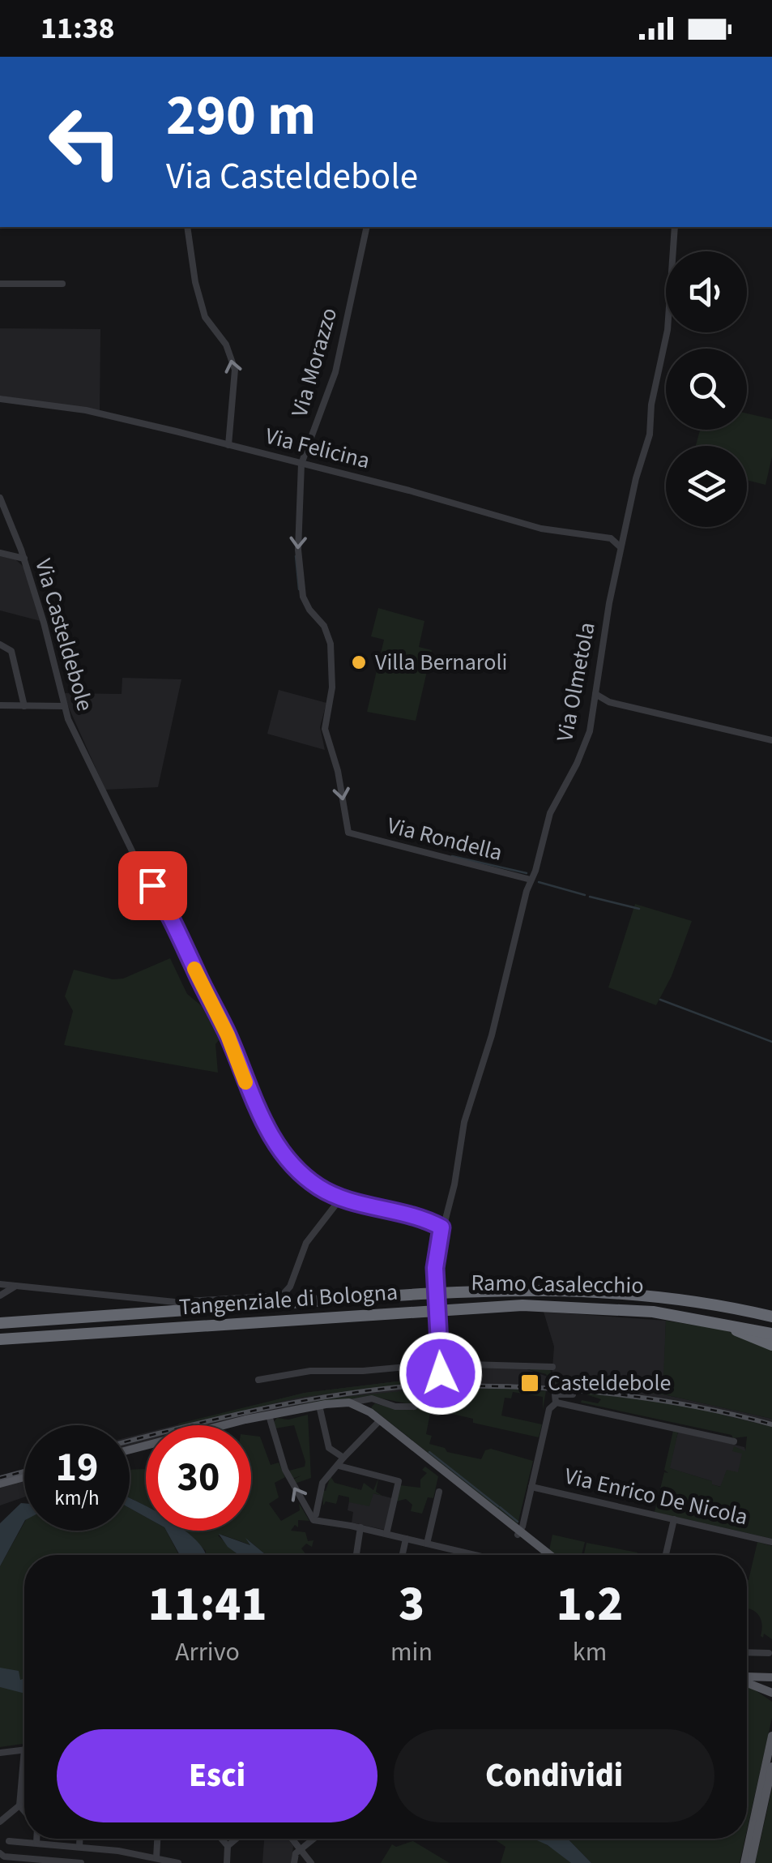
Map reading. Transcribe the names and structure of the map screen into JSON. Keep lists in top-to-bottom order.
{
  "streets": {
    "highway": ["Ramo Casalecchio", "Tangenziale di Bologna"],
    "street": [
      "Via Morazzo",
      "Via Felicina",
      "Via Casteldebole",
      "Via Olmetola",
      "Via Rondella",
      "Via Enrico De Nicola"
    ]
  },
  "crossings": [
    ["Via Morazzo", "Via Felicina"],
    ["Via Morazzo", "Via Rondella"],
    ["Via Felicina", "Via Olmetola"],
    ["Via Casteldebole", "Via Olmetola"],
    ["Via Olmetola", "Via Rondella"],
    ["Ramo Casalecchio", "Tangenziale di Bologna"]
  ],
  "one_way": ["Via Morazzo"],
  "places": {
    "other": ["Villa Bernaroli"],
    "transit": ["Casteldebole"]
  },
  "page": {
    "status": "11:38",
    "turn": ["290 m", "Via Casteldebole"],
    "speed": "19 km/h",
    "limit": "30",
    "eta": [
      "11:41",
      "Arrivo",
      "3",
      "min",
      "1.2",
      "km"
    ],
    "buttons": ["Esci", "Condividi"]
  }
}
